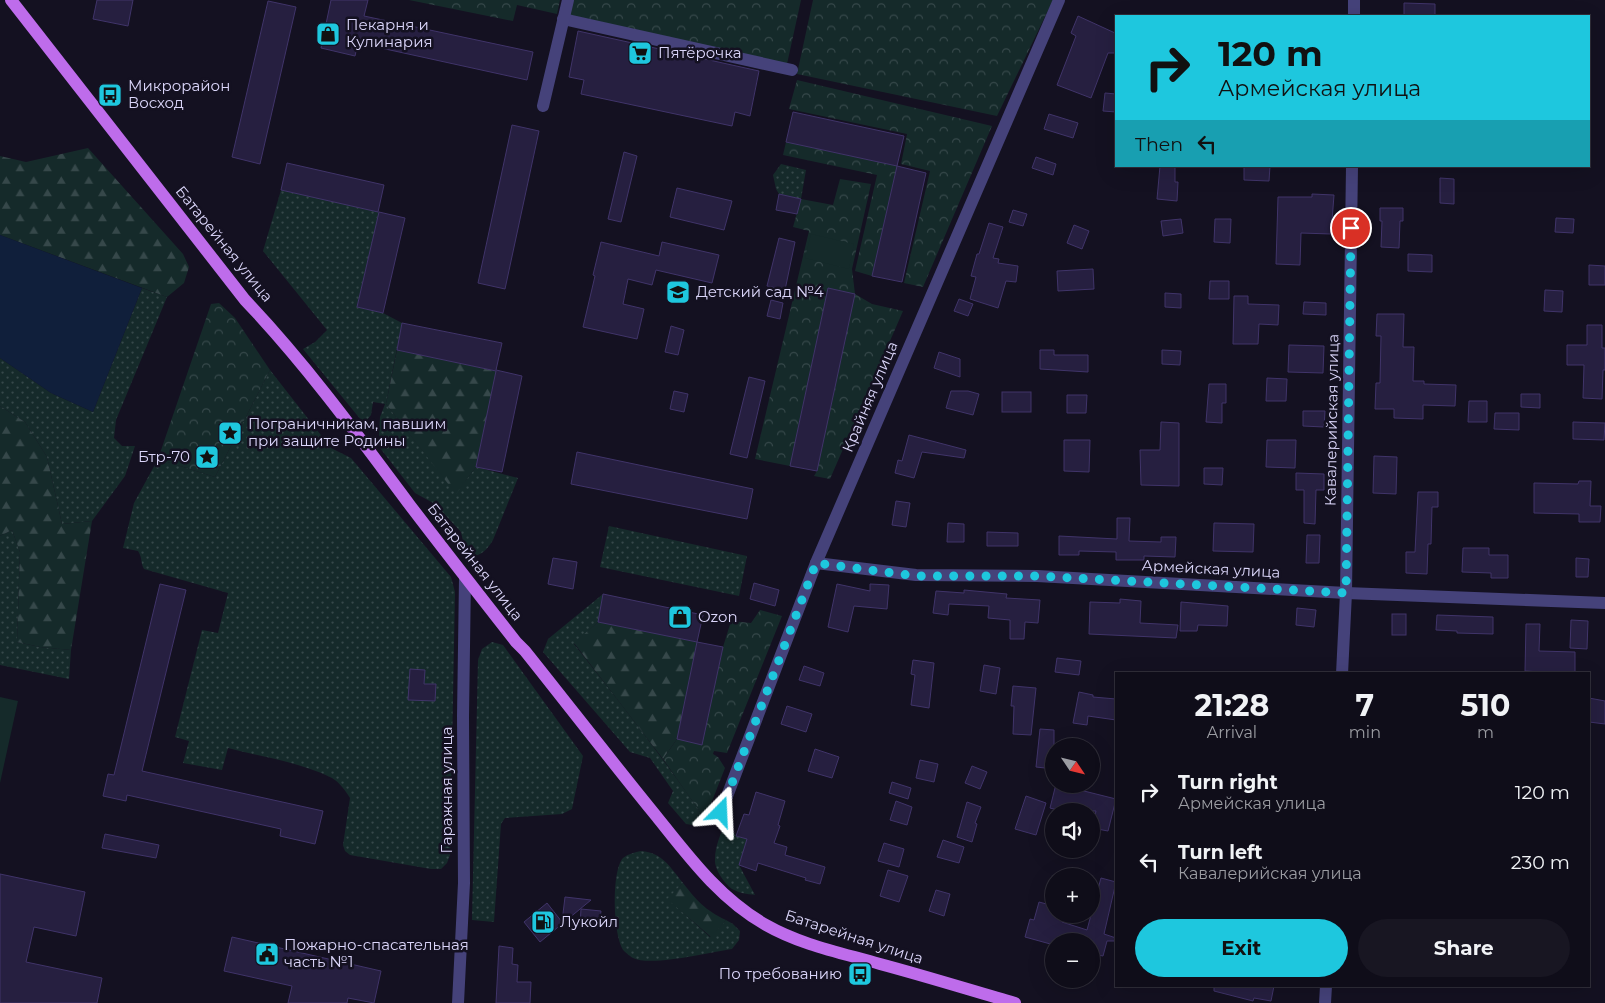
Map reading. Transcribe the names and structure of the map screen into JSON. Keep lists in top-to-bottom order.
{
  "streets": {
    "main road": ["Батарейная улица"],
    "street": [
      "Крайняя улица",
      "Кавалерийская улица",
      "Армейская улица",
      "Гаражная улица"
    ]
  },
  "crossings": [
    ["Батарейная улица", "Гаражная улица"],
    ["Крайняя улица", "Армейская улица"],
    ["Кавалерийская улица", "Армейская улица"]
  ],
  "places": {
    "shop": ["Пекарня и Кулинария", "Ozon"],
    "supermarket": ["Пятёрочка"],
    "bus stop": ["Микрорайон Восход", "По требованию"],
    "school or university": ["Детский сад №4"],
    "place": ["Пограничникам, павшим при защите Родины", "Бтр-70"],
    "fuel station": ["Лукойл"],
    "public building": ["Пожарно-спасательная часть №1"]
  },
  "north": "bottom right",
  "page": {
    "turn": ["120 m", "Армейская улица"],
    "then": "Then",
    "eta": [
      "21:28",
      "Arrival",
      "7",
      "min",
      "510",
      "m"
    ],
    "map_buttons": ["+", "−"],
    "list": [
      {
        "name": "Turn right",
        "note": "Армейская улица",
        "value": "120 m"
      },
      {
        "name": "Turn left",
        "note": "Кавалерийская улица",
        "value": "230 m"
      }
    ],
    "buttons": ["Exit", "Share"]
  }
}
